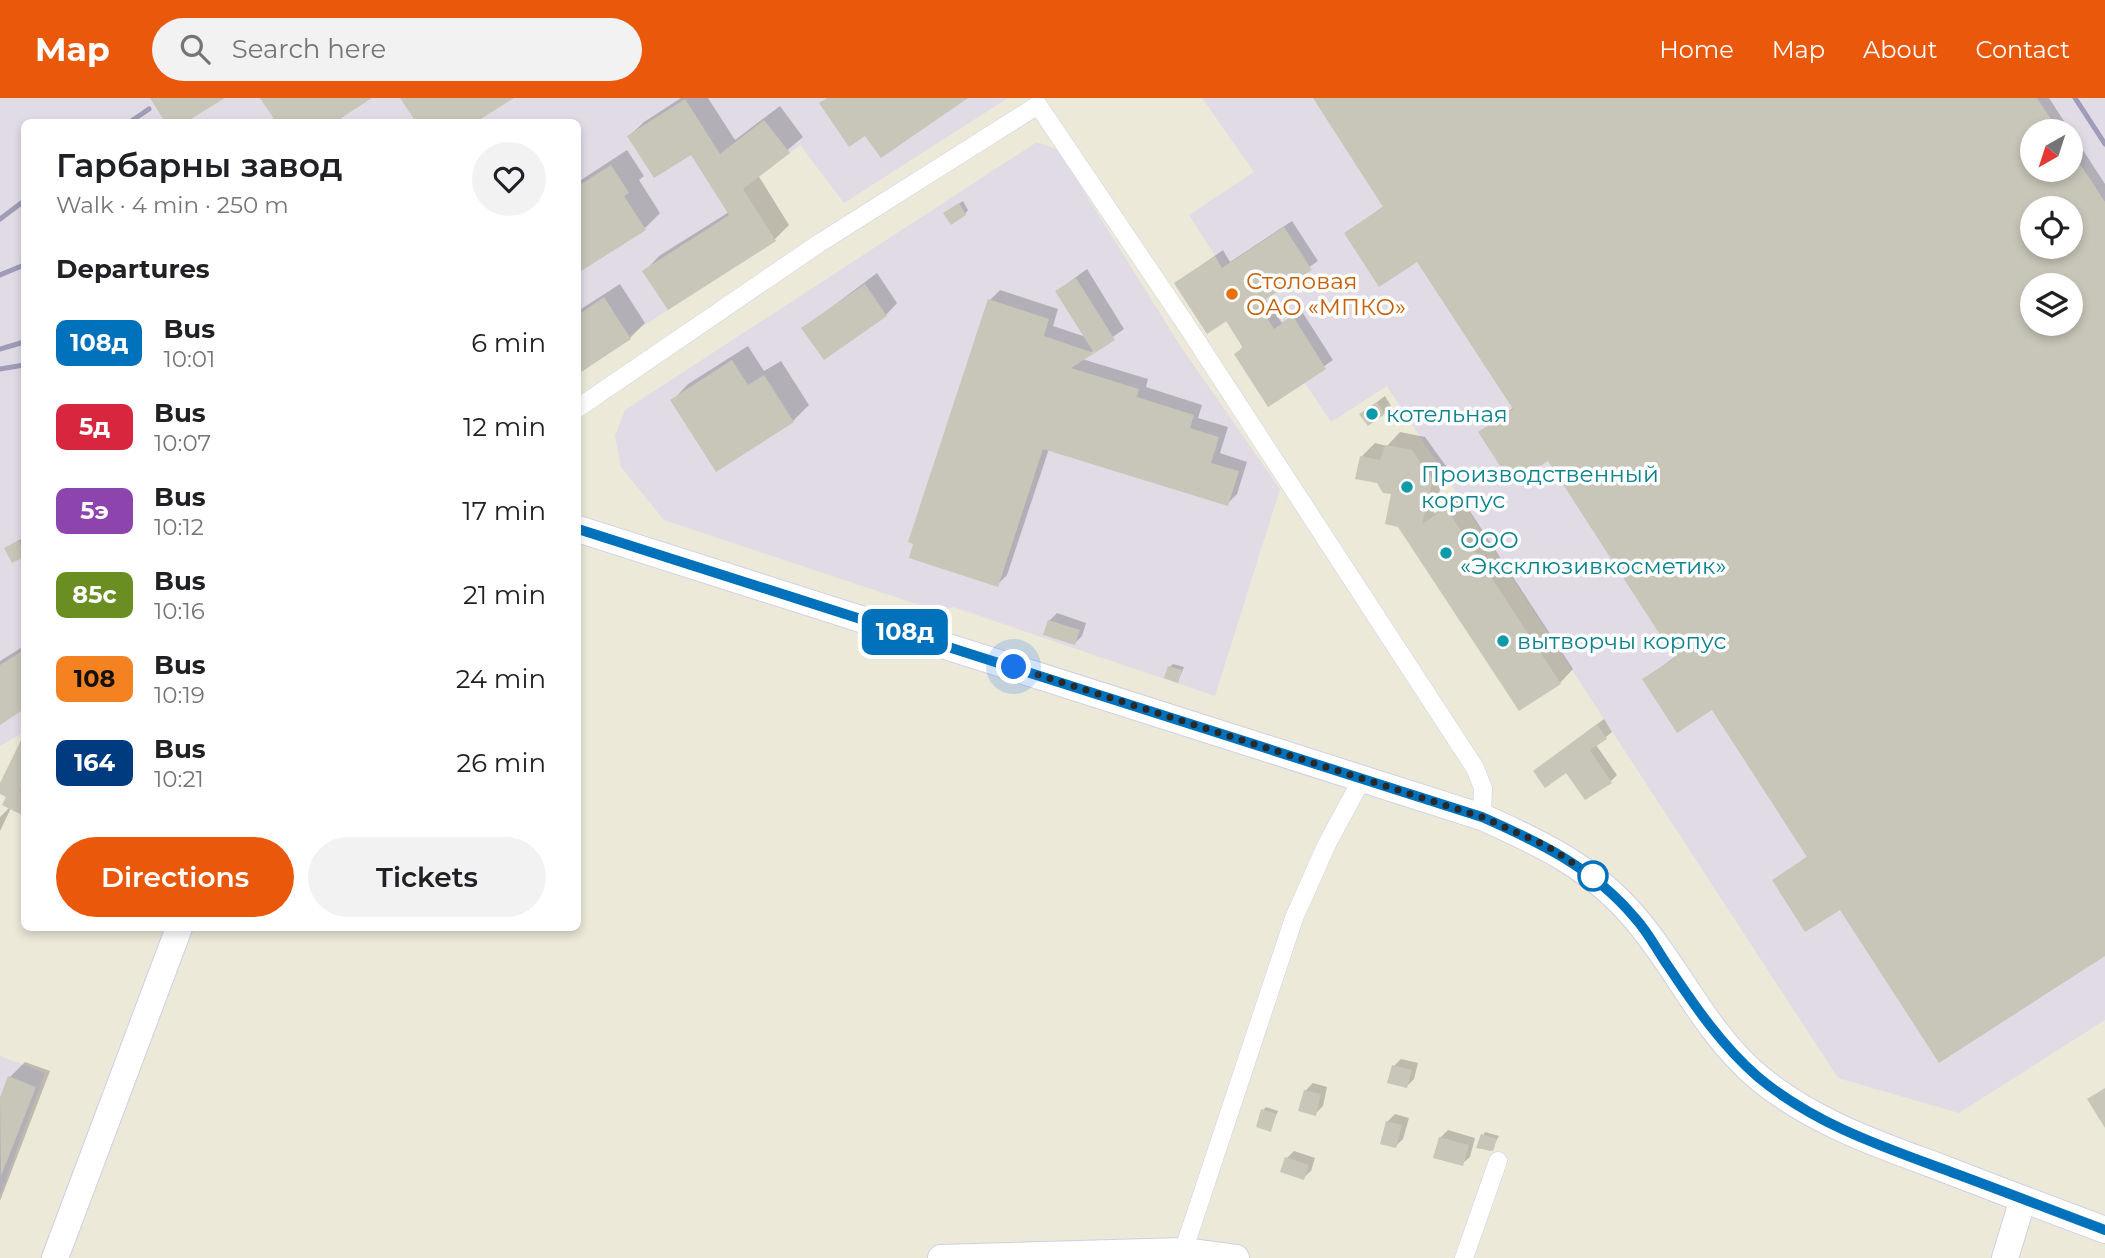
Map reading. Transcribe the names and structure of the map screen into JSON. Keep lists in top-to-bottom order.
{
  "places": [
    "Столовая ОАО «МПКО»",
    "котельная",
    "Производственный корпус",
    "ООО «Эксклюзивкосметик»",
    "вытворчы корпус"
  ],
  "lines": ["bus line 108д"],
  "north": "bottom left",
  "page": {
    "header": "Map",
    "search": "Search here",
    "nav": [
      "Home",
      "Map",
      "About",
      "Contact"
    ],
    "on_map": "108д",
    "heading": [
      ["Гарбарны завод", "Walk · 4 min · 250 m"],
      "Departures"
    ],
    "list": [
      {
        "mark": "108д",
        "name": "Bus",
        "note": "10:01",
        "value": "6 min"
      },
      {
        "mark": "5д",
        "name": "Bus",
        "note": "10:07",
        "value": "12 min"
      },
      {
        "mark": "5э",
        "name": "Bus",
        "note": "10:12",
        "value": "17 min"
      },
      {
        "mark": "85с",
        "name": "Bus",
        "note": "10:16",
        "value": "21 min"
      },
      {
        "mark": "108",
        "name": "Bus",
        "note": "10:19",
        "value": "24 min"
      },
      {
        "mark": "164",
        "name": "Bus",
        "note": "10:21",
        "value": "26 min"
      }
    ],
    "buttons": ["Directions", "Tickets"]
  }
}
